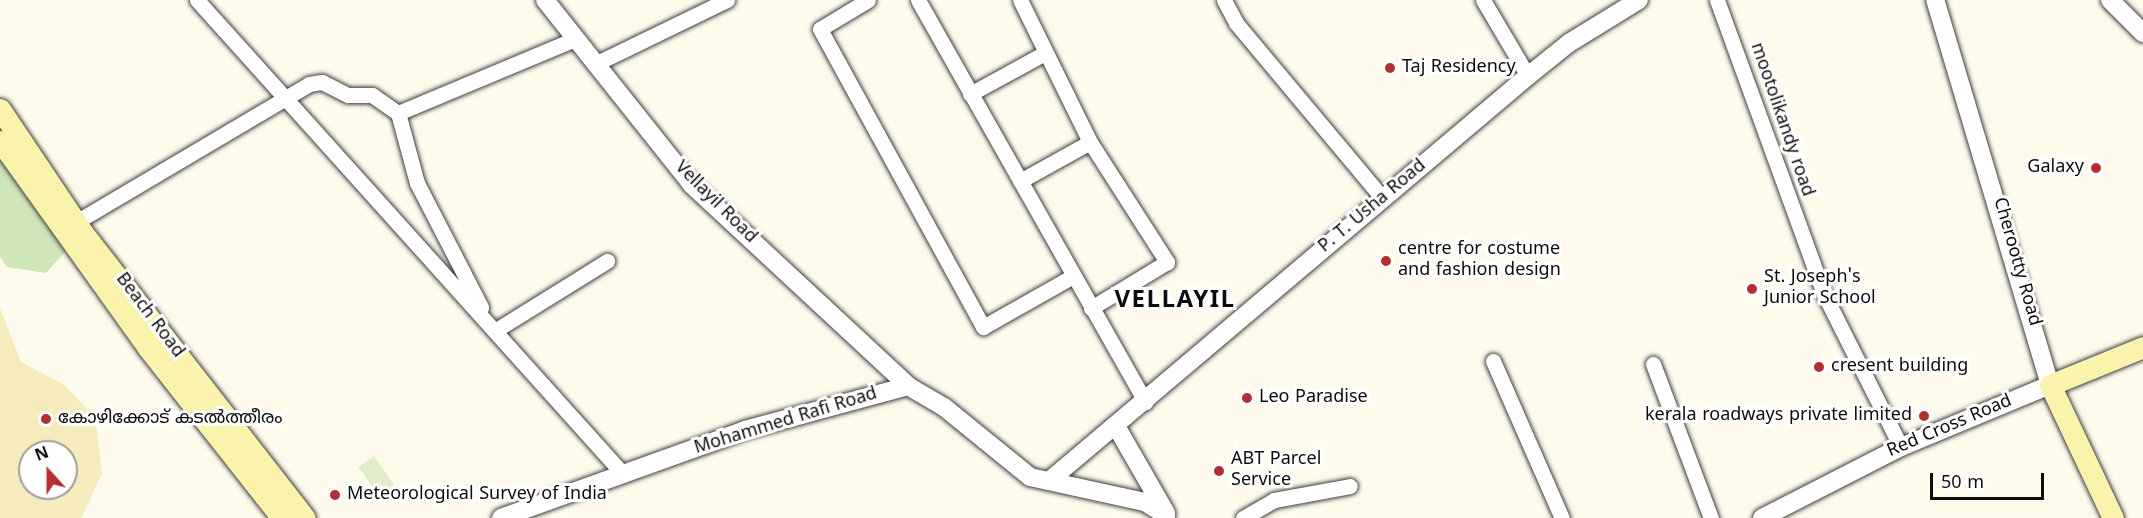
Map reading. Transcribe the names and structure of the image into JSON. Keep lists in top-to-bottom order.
{
  "streets": {
    "main road": ["Cherootty Road", "Beach Road", "Red Cross Road"],
    "street": [
      "mootolikandy road",
      "Vellayil Road",
      "P. T. Usha Road",
      "Mohammed Rafi Road"
    ]
  },
  "crossings": [
    ["mootolikandy road", "Red Cross Road"],
    ["Vellayil Road", "Mohammed Rafi Road"],
    ["Cherootty Road", "Red Cross Road"]
  ],
  "districts": ["VELLAYIL"],
  "places": [
    "Taj Residency",
    "Galaxy",
    "centre for costume and fashion design",
    "St. Joseph's Junior School",
    "cresent building",
    "Leo Paradise",
    "kerala roadways private limited",
    "കോഴിക്കോട് കടൽത്തീരം",
    "ABT Parcel Service",
    "Meteorological Survey of India"
  ],
  "scale_bar": "50 m",
  "north": "top"
}
